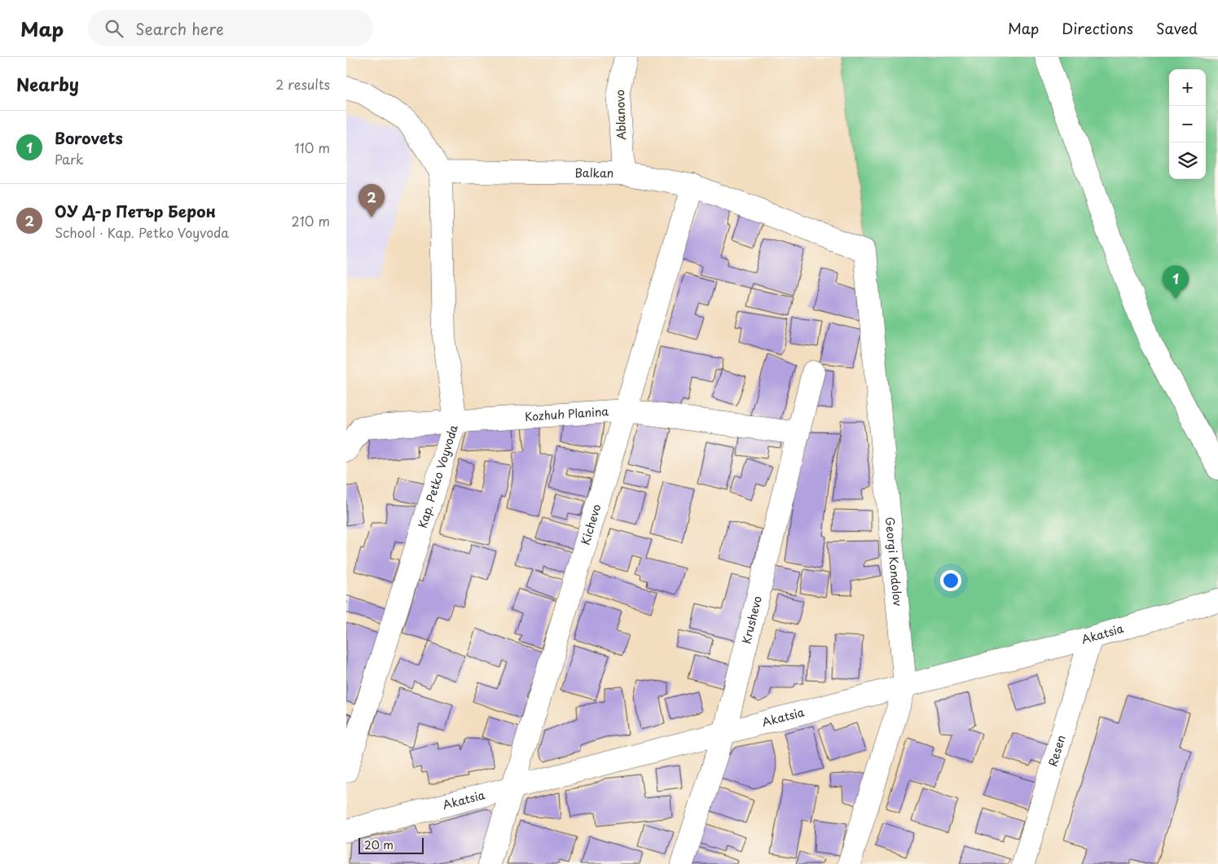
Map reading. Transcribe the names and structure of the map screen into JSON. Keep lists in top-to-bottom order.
{
  "streets": {
    "street": [
      "Ablanovo",
      "Balkan",
      "Kozhuh Planina",
      "Kap. Petko Voyvoda",
      "Kichevo",
      "Georgi Kondolov",
      "Krushevo",
      "Akatsia",
      "Resen"
    ]
  },
  "crossings": [
    ["Ablanovo", "Balkan"],
    ["Balkan", "Kap. Petko Voyvoda"],
    ["Balkan", "Kichevo"],
    ["Balkan", "Georgi Kondolov"],
    ["Kozhuh Planina", "Kap. Petko Voyvoda"],
    ["Kozhuh Planina", "Kichevo"],
    ["Kozhuh Planina", "Krushevo"],
    ["Kichevo", "Akatsia"],
    ["Georgi Kondolov", "Akatsia"],
    ["Krushevo", "Akatsia"],
    ["Akatsia", "Resen"]
  ],
  "scale_bar": "20 m",
  "page": {
    "header": "Map",
    "search": "Search here",
    "nav": ["Map", "Directions", "Saved"],
    "heading": ["Nearby", "2 results"],
    "map_buttons": ["+", "−"],
    "list": [
      {
        "mark": "1",
        "name": "Borovets",
        "note": "Park",
        "value": "110 m"
      },
      {
        "mark": "2",
        "name": "ОУ Д-р Петър Берон",
        "note": "School · Kap. Petko Voyvoda",
        "value": "210 m"
      }
    ],
    "pins": ["2", "1"],
    "scale": "20 m"
  }
}
